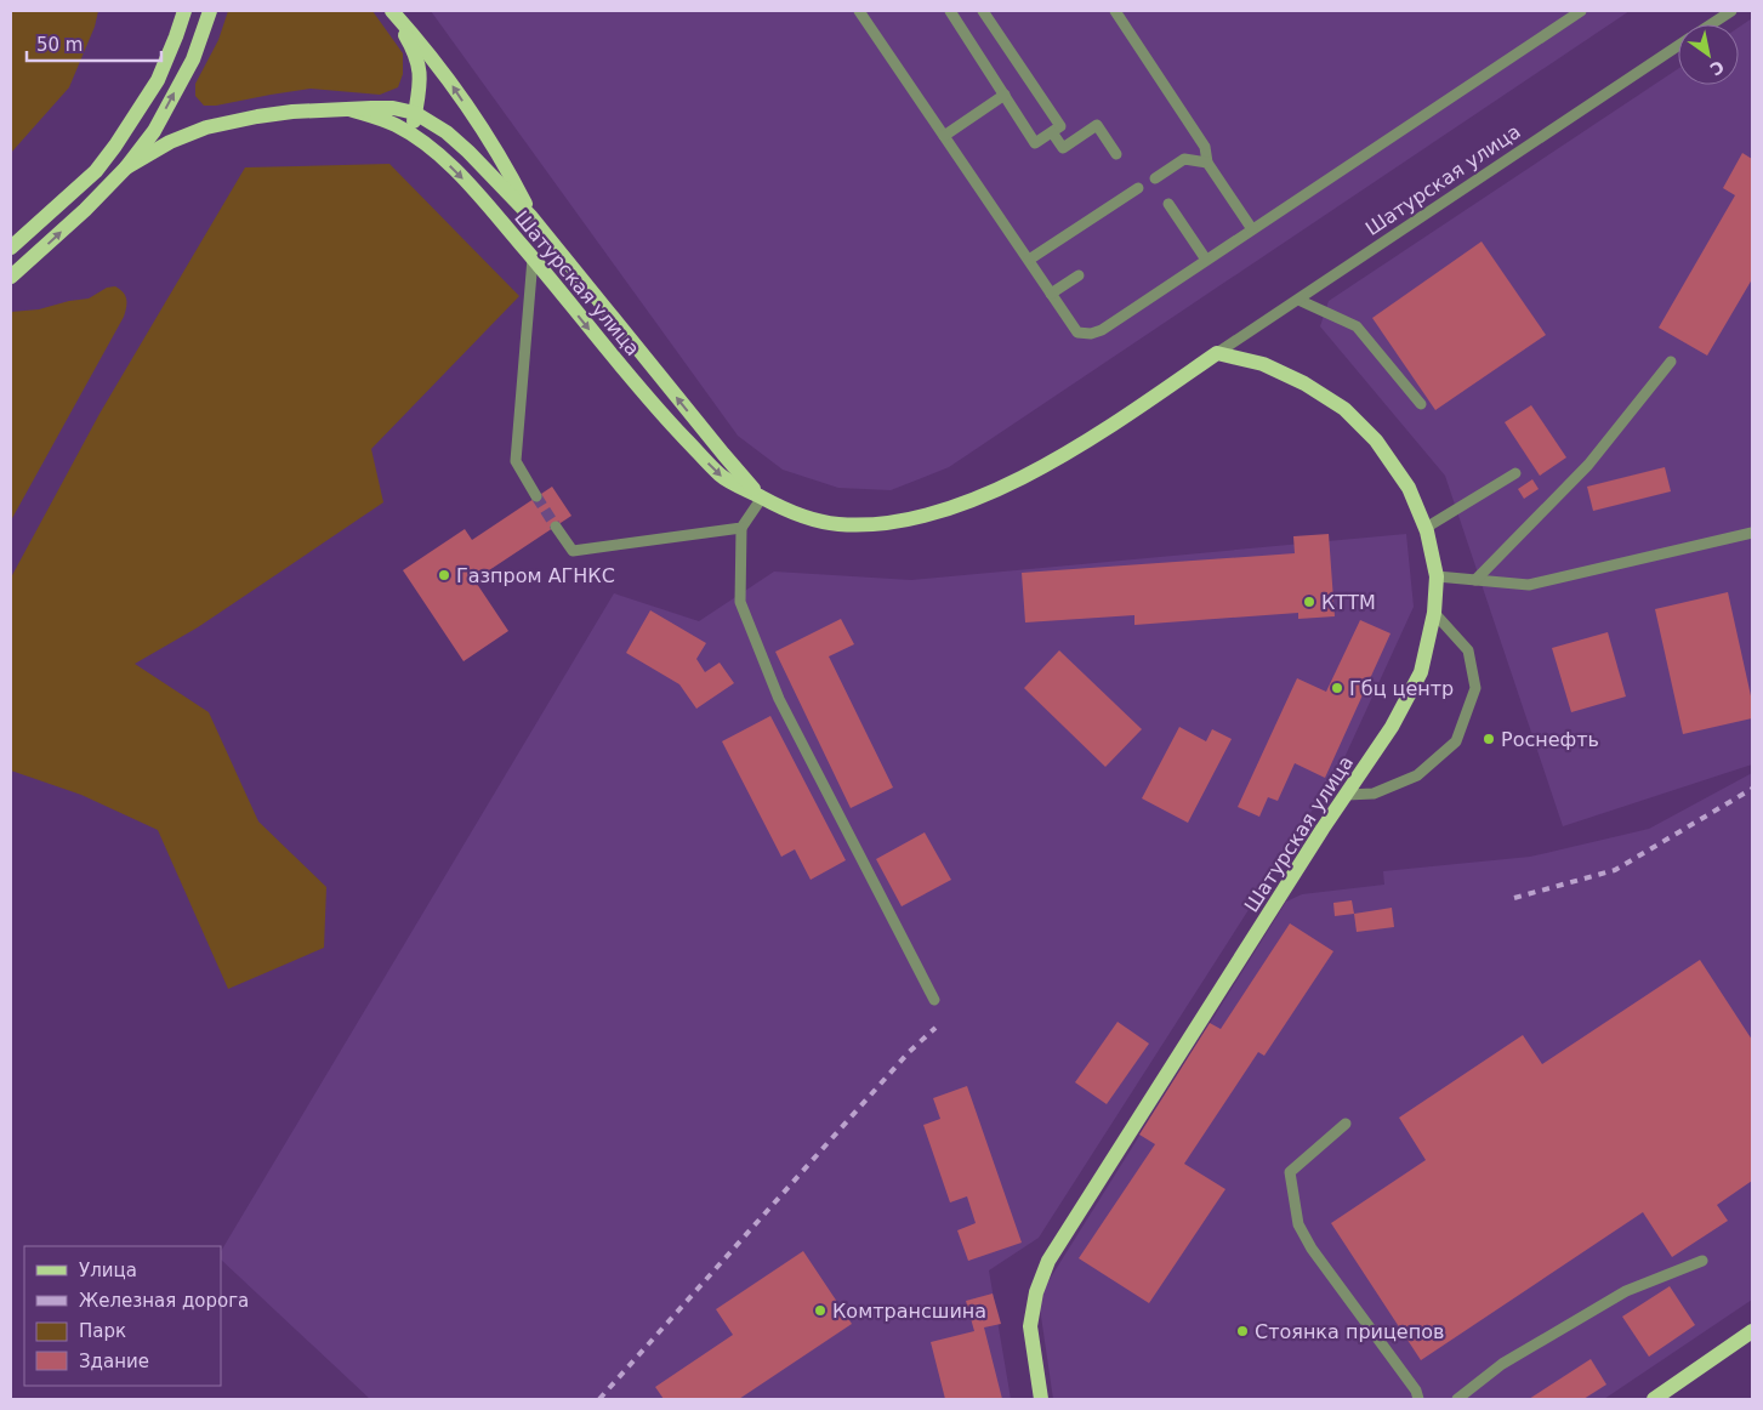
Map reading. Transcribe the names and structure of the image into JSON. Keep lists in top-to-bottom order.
{
  "streets": {
    "main road": ["Шатурская улица"]
  },
  "places": [
    "Газпром АГНКС",
    "КТТМ",
    "Гбц центр",
    "Роснефть",
    "Комтрансшина",
    "Стоянка прицепов"
  ],
  "legend": [
    "Улица",
    "Железная дорога",
    "Парк",
    "Здание"
  ],
  "scale_bar": "50 m",
  "north": "bottom right"
}
